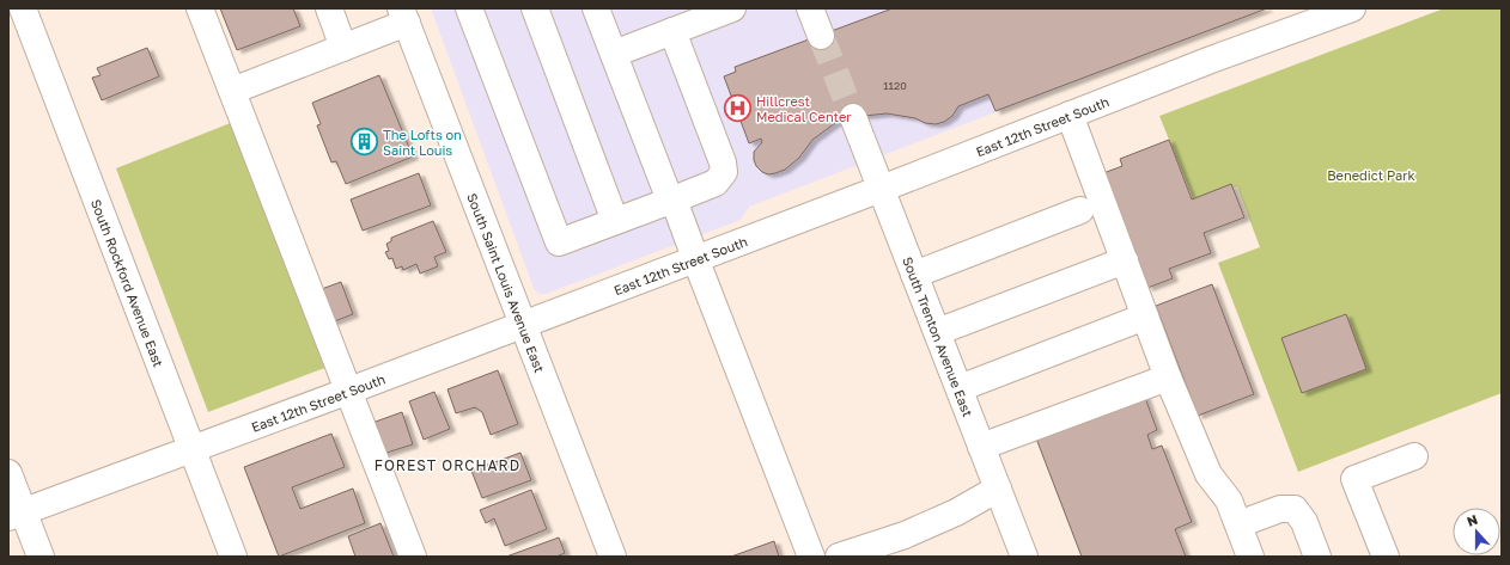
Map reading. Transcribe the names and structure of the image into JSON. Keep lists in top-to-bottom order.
{
  "streets": {
    "street": [
      "East 12th Street South",
      "South Rockford Avenue East",
      "South Saint Louis Avenue East",
      "South Trenton Avenue East"
    ]
  },
  "crossings": [
    ["East 12th Street South", "South Rockford Avenue East"],
    ["East 12th Street South", "South Saint Louis Avenue East"],
    ["East 12th Street South", "South Trenton Avenue East"]
  ],
  "districts": ["FOREST ORCHARD"],
  "parks": ["Benedict Park"],
  "places": {
    "hospital": ["Hillcrest Medical Center"],
    "building": ["The Lofts on Saint Louis"]
  },
  "house_numbers": ["1120"],
  "north": "top"
}
